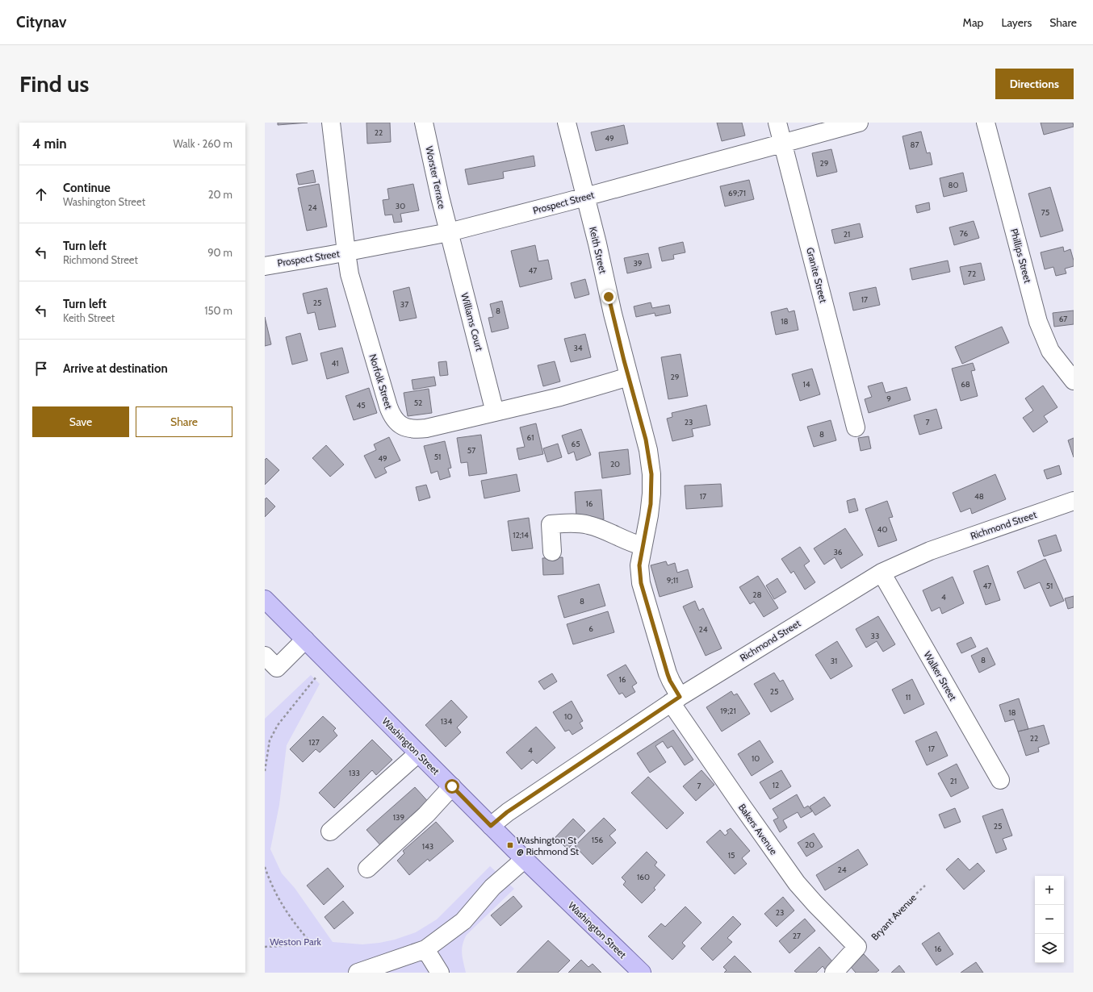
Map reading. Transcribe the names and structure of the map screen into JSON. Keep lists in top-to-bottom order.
{
  "streets": {
    "main road": ["Washington Street"],
    "street": [
      "Worster Terrace",
      "Prospect Street",
      "Keith Street",
      "Phillips Street",
      "Granite Street",
      "Williams Court",
      "Norfolk Street",
      "Richmond Street",
      "Walker Street",
      "Bakers Avenue"
    ],
    "path": ["Bryant Avenue"]
  },
  "crossings": [
    ["Worster Terrace", "Prospect Street"],
    ["Worster Terrace", "Williams Court"],
    ["Prospect Street", "Keith Street"],
    ["Prospect Street", "Granite Street"],
    ["Prospect Street", "Williams Court"],
    ["Prospect Street", "Norfolk Street"],
    ["Keith Street", "Norfolk Street"],
    ["Keith Street", "Richmond Street"],
    ["Keith Street", "Bakers Avenue"],
    ["Williams Court", "Norfolk Street"],
    ["Richmond Street", "Walker Street"],
    ["Richmond Street", "Washington Street"],
    ["Richmond Street", "Bakers Avenue"],
    ["Bakers Avenue", "Bryant Avenue"]
  ],
  "parks": ["Weston Park"],
  "places": {
    "transit": ["Washington St @ Richmond St"]
  },
  "house_numbers": [
    "22",
    "49",
    "87",
    "29",
    "80",
    "69;71",
    "30",
    "24",
    "75",
    "76",
    "21",
    "39",
    "47",
    "72",
    "17",
    "25",
    "37",
    "8",
    "67",
    "18",
    "34",
    "41",
    "29",
    "14",
    "68",
    "9",
    "52",
    "45",
    "23",
    "7",
    "8",
    "61",
    "65",
    "57",
    "51",
    "49",
    "20",
    "17",
    "48",
    "16",
    "40",
    "12;14",
    "36",
    "9;11",
    "47",
    "51",
    "28",
    "4",
    "8",
    "6",
    "24",
    "33",
    "8",
    "31",
    "16",
    "25",
    "11",
    "19;21",
    "18",
    "10",
    "134",
    "22",
    "127",
    "17",
    "4",
    "10",
    "133",
    "21",
    "12",
    "7",
    "139",
    "25",
    "156",
    "20",
    "143",
    "15",
    "24",
    "160",
    "23",
    "27",
    "16"
  ],
  "page": {
    "header": "Citynav",
    "nav": ["Map", "Layers", "Share"],
    "buttons": [
      "Directions",
      ["Save", "Share"]
    ],
    "title": "Find us",
    "heading": ["4 min", "Walk · 260 m"],
    "list": [
      ["Continue", "Washington Street", "20 m"],
      ["Turn left", "Richmond Street", "90 m"],
      ["Turn left", "Keith Street", "150 m"],
      "Arrive at destination"
    ],
    "map_buttons": ["+", "−"]
  }
}
